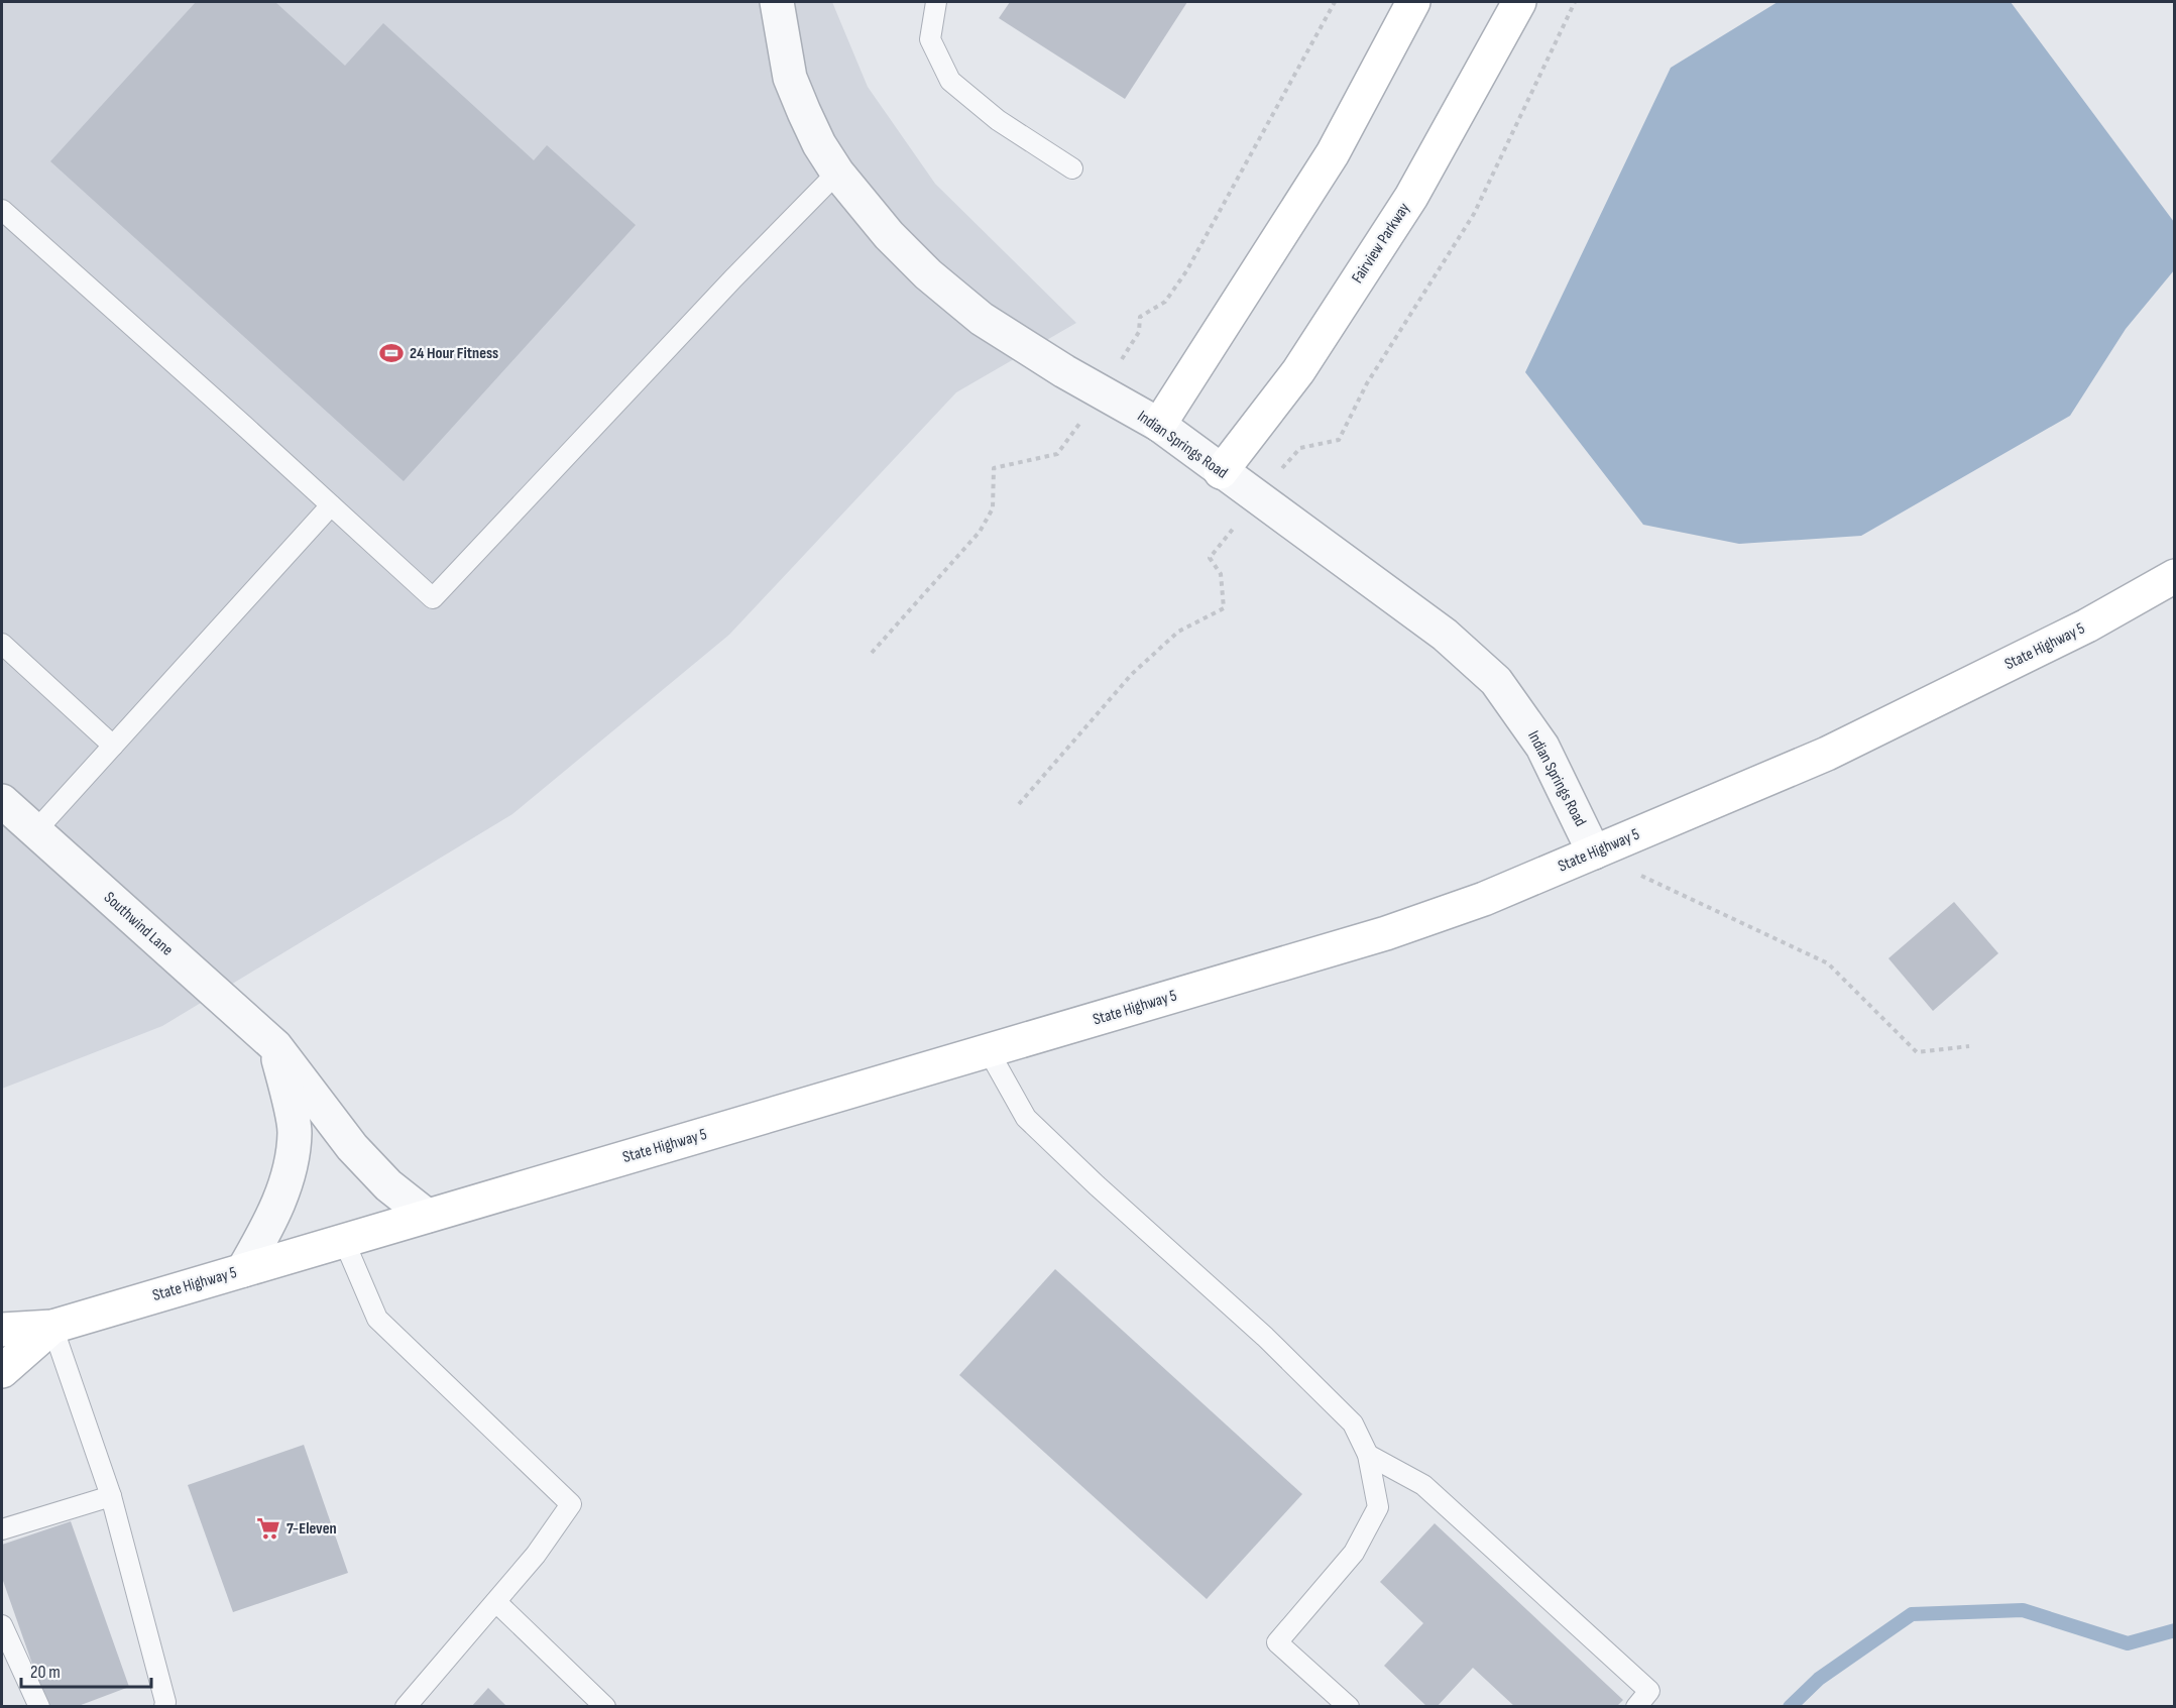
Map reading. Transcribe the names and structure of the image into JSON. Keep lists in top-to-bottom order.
{
  "streets": {
    "main road": ["Fairview Parkway", "State Highway 5"],
    "street": ["Indian Springs Road", "Southwind Lane"]
  },
  "crossings": [
    ["Fairview Parkway", "Indian Springs Road"],
    ["Indian Springs Road", "State Highway 5"],
    ["State Highway 5", "Southwind Lane"]
  ],
  "places": {
    "sports": ["24 Hour Fitness"],
    "supermarket": ["7-Eleven"]
  },
  "scale_bar": "20 m"
}
